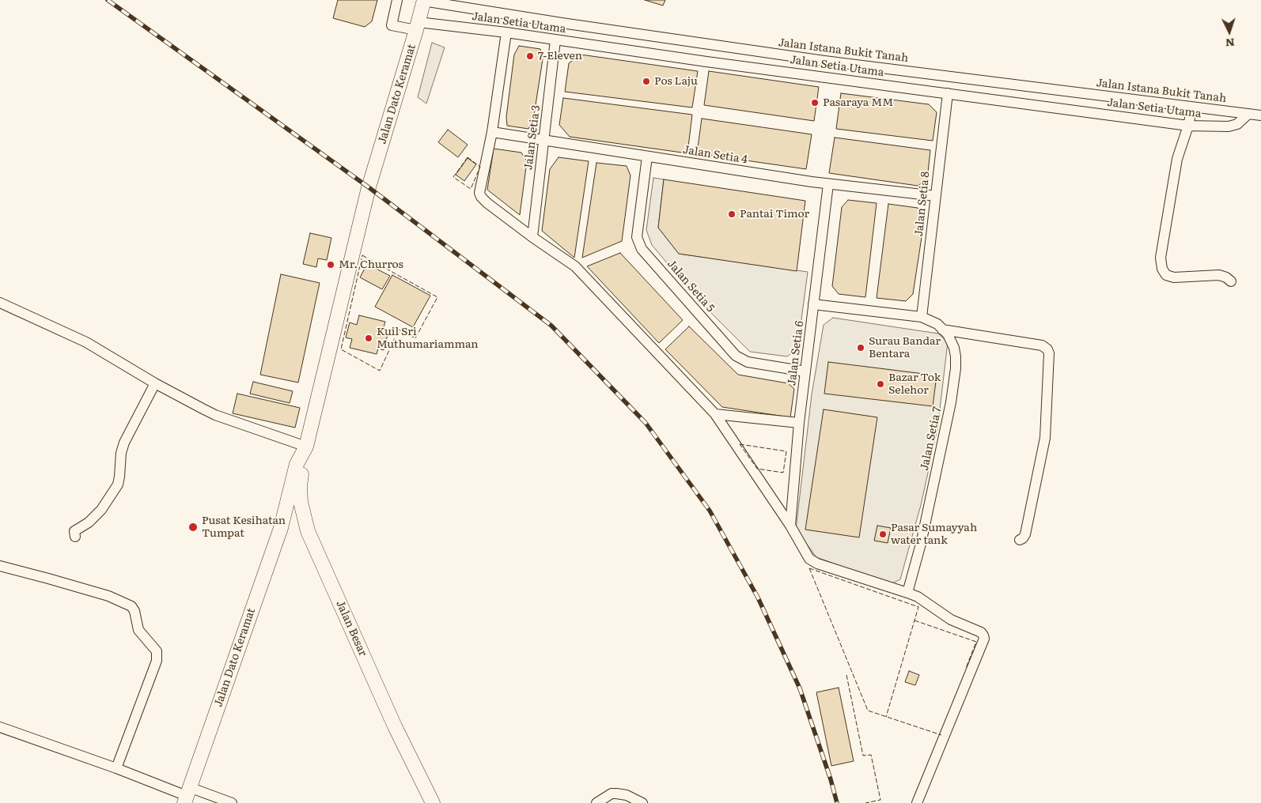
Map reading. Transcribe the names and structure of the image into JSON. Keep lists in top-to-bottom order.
{
  "streets": {
    "street": [
      "Jalan Setia Utama",
      "Jalan Istana Bukit Tanah",
      "Jalan Dato Keramat",
      "Jalan Setia 3",
      "Jalan Setia 4",
      "Jalan Setia 8",
      "Jalan Setia 5",
      "Jalan Setia 6",
      "Jalan Setia 7",
      "Jalan Besar"
    ]
  },
  "crossings": [
    ["Jalan Setia Utama", "Jalan Istana Bukit Tanah"],
    ["Jalan Setia Utama", "Jalan Dato Keramat"],
    ["Jalan Setia Utama", "Jalan Setia 3"],
    ["Jalan Setia Utama", "Jalan Setia 8"],
    ["Jalan Istana Bukit Tanah", "Jalan Dato Keramat"],
    ["Jalan Dato Keramat", "Jalan Besar"],
    ["Jalan Setia 3", "Jalan Setia 4"],
    ["Jalan Setia 4", "Jalan Setia 8"],
    ["Jalan Setia 4", "Jalan Setia 5"],
    ["Jalan Setia 4", "Jalan Setia 6"],
    ["Jalan Setia 8", "Jalan Setia 7"],
    ["Jalan Setia 5", "Jalan Setia 6"],
    ["Jalan Setia 6", "Jalan Setia 7"]
  ],
  "places": [
    "7-Eleven",
    "Pos Laju",
    "Pasaraya MM",
    "Pantai Timor",
    "Mr. Churros",
    "Kuil Sri Muthumariamman",
    "Surau Bandar Bentara",
    "Bazar Tok Selehor",
    "Pusat Kesihatan Tumpat",
    "Pasar Sumayyah water tank"
  ],
  "north": "bottom"
}
